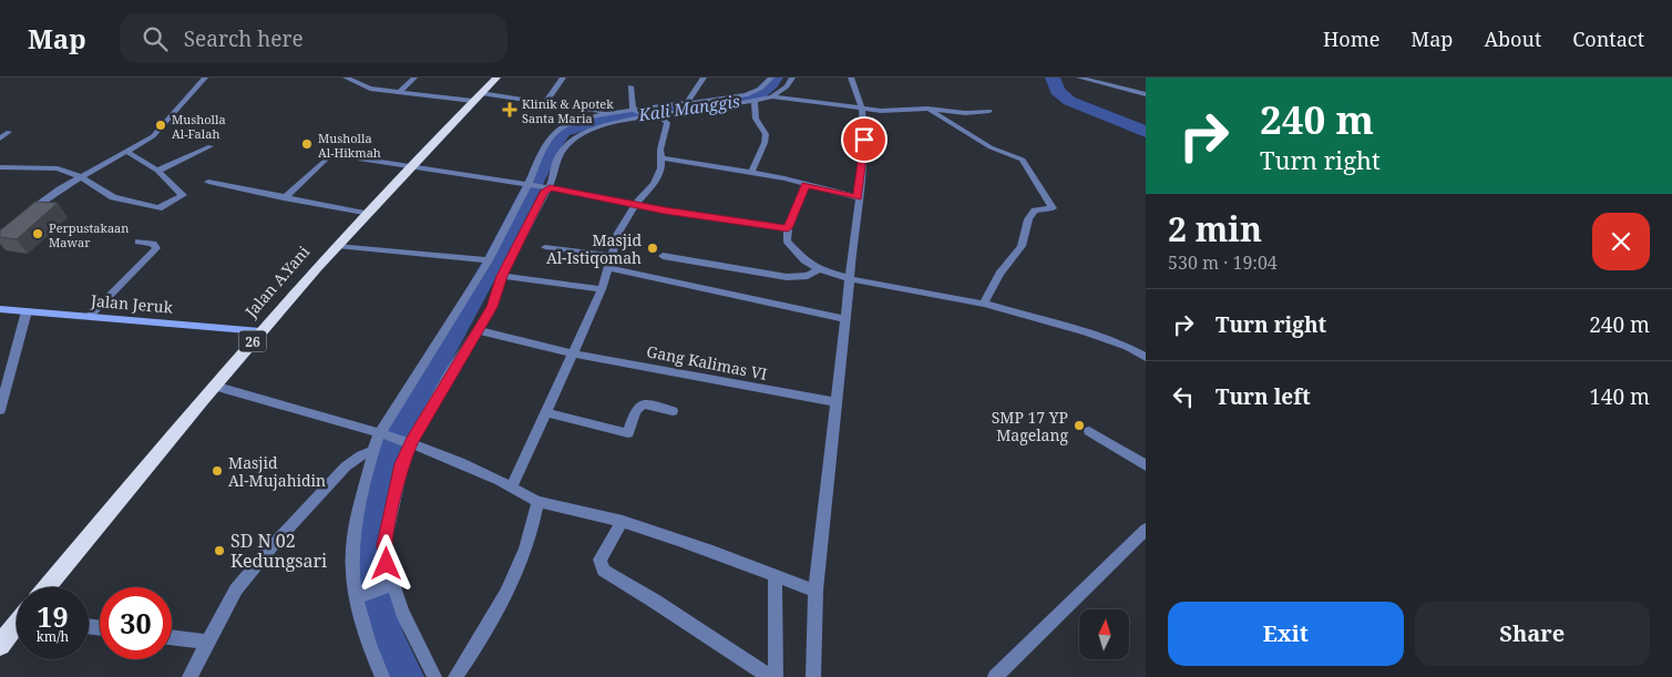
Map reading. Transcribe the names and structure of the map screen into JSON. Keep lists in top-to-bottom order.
{
  "streets": {
    "highway": ["Jalan A.Yani", "26"],
    "main road": ["Jalan Jeruk"],
    "street": ["Gang Kalimas VI"]
  },
  "crossings": [
    ["Jalan A.Yani", "Jalan Jeruk"]
  ],
  "water": ["Kali Manggis"],
  "places": {
    "health": ["Klinik & Apotek Santa Maria"],
    "other": [
      "Musholla Al-Falah",
      "Musholla Al-Hikmah",
      "Perpustakaan Mawar",
      "Masjid Al-Istiqomah",
      "SMP 17 YP Magelang",
      "Masjid Al-Mujahidin",
      "SD N 02 Kedungsari"
    ]
  },
  "north": "top",
  "page": {
    "header": "Map",
    "search": "Search here",
    "nav": [
      "Home",
      "Map",
      "About",
      "Contact"
    ],
    "turn": ["240 m", "Turn right"],
    "heading": ["2 min", "530 m · 19:04"],
    "list": [
      {
        "name": "Turn right",
        "value": "240 m"
      },
      {
        "name": "Turn left",
        "value": "140 m"
      }
    ],
    "speed": "19 km/h",
    "limit": "30",
    "buttons": ["Exit", "Share"]
  }
}
